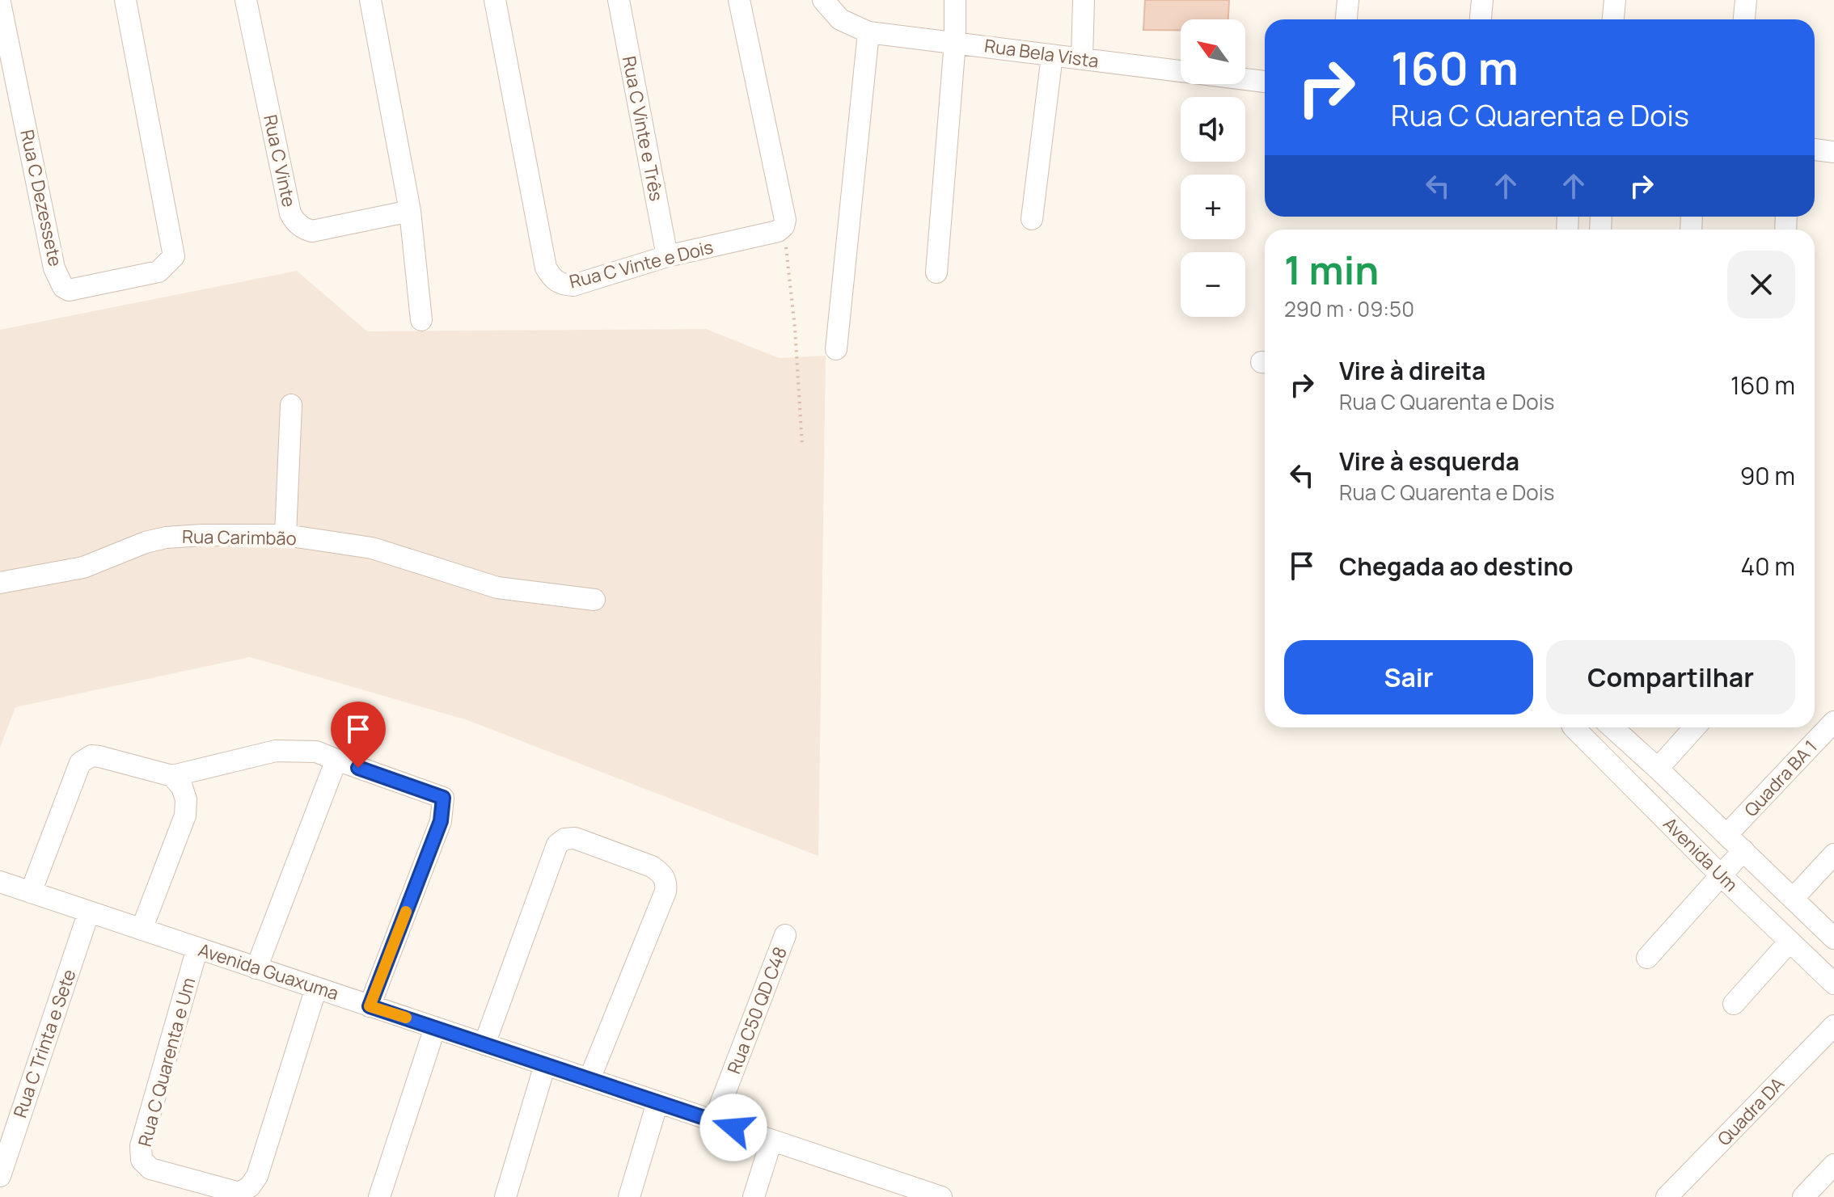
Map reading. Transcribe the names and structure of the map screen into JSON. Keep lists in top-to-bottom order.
{
  "streets": {
    "street": [
      "Rua Bela Vista",
      "Rua C Vinte e Três",
      "Rua C Vinte",
      "Rua C Dezessete",
      "Rua C Vinte e Dois",
      "Rua Carimbão",
      "Quadra BA 1",
      "Avenida Um",
      "Avenida Guaxuma",
      "Rua C50 QD C48",
      "Rua C Trinta e Sete",
      "Rua C Quarenta e Um",
      "Quadra DA"
    ]
  },
  "crossings": [
    ["Rua C Vinte e Três", "Rua C Vinte e Dois"],
    ["Quadra BA 1", "Avenida Um"],
    ["Avenida Guaxuma", "Rua C50 QD C48"],
    ["Avenida Guaxuma", "Rua C Trinta e Sete"],
    ["Avenida Guaxuma", "Rua C Quarenta e Um"]
  ],
  "north": "top left",
  "page": {
    "map_buttons": ["+", "−"],
    "turn": ["160 m", "Rua C Quarenta e Dois"],
    "heading": ["1 min", "290 m · 09:50"],
    "list": [
      {
        "name": "Vire à direita",
        "note": "Rua C Quarenta e Dois",
        "value": "160 m"
      },
      {
        "name": "Vire à esquerda",
        "note": "Rua C Quarenta e Dois",
        "value": "90 m"
      },
      {
        "name": "Chegada ao destino",
        "value": "40 m"
      }
    ],
    "buttons": ["Sair", "Compartilhar"]
  }
}
